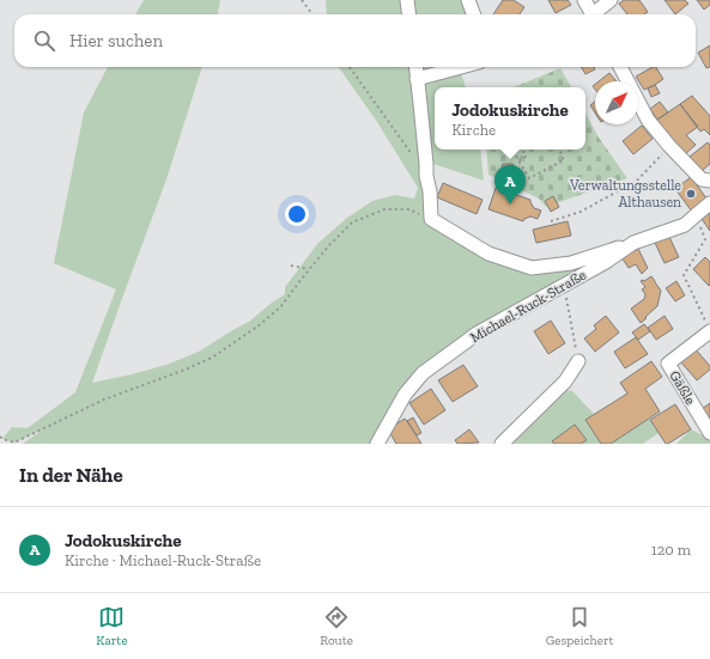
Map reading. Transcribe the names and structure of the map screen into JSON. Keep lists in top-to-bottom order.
{
  "streets": {
    "street": ["Michael-Ruck-Straße", "Gäßle"]
  },
  "places": ["Verwaltungsstelle Althausen"],
  "north": "top right",
  "page": {
    "search": "Hier suchen",
    "popup": ["Jodokuskirche", "Kirche"],
    "pins": "A",
    "heading": "In der Nähe",
    "list": [
      {
        "mark": "A",
        "name": "Jodokuskirche",
        "note": "Kirche · Michael-Ruck-Straße",
        "value": "120 m"
      }
    ],
    "nav": ["Karte", "Route", "Gespeichert"]
  }
}
